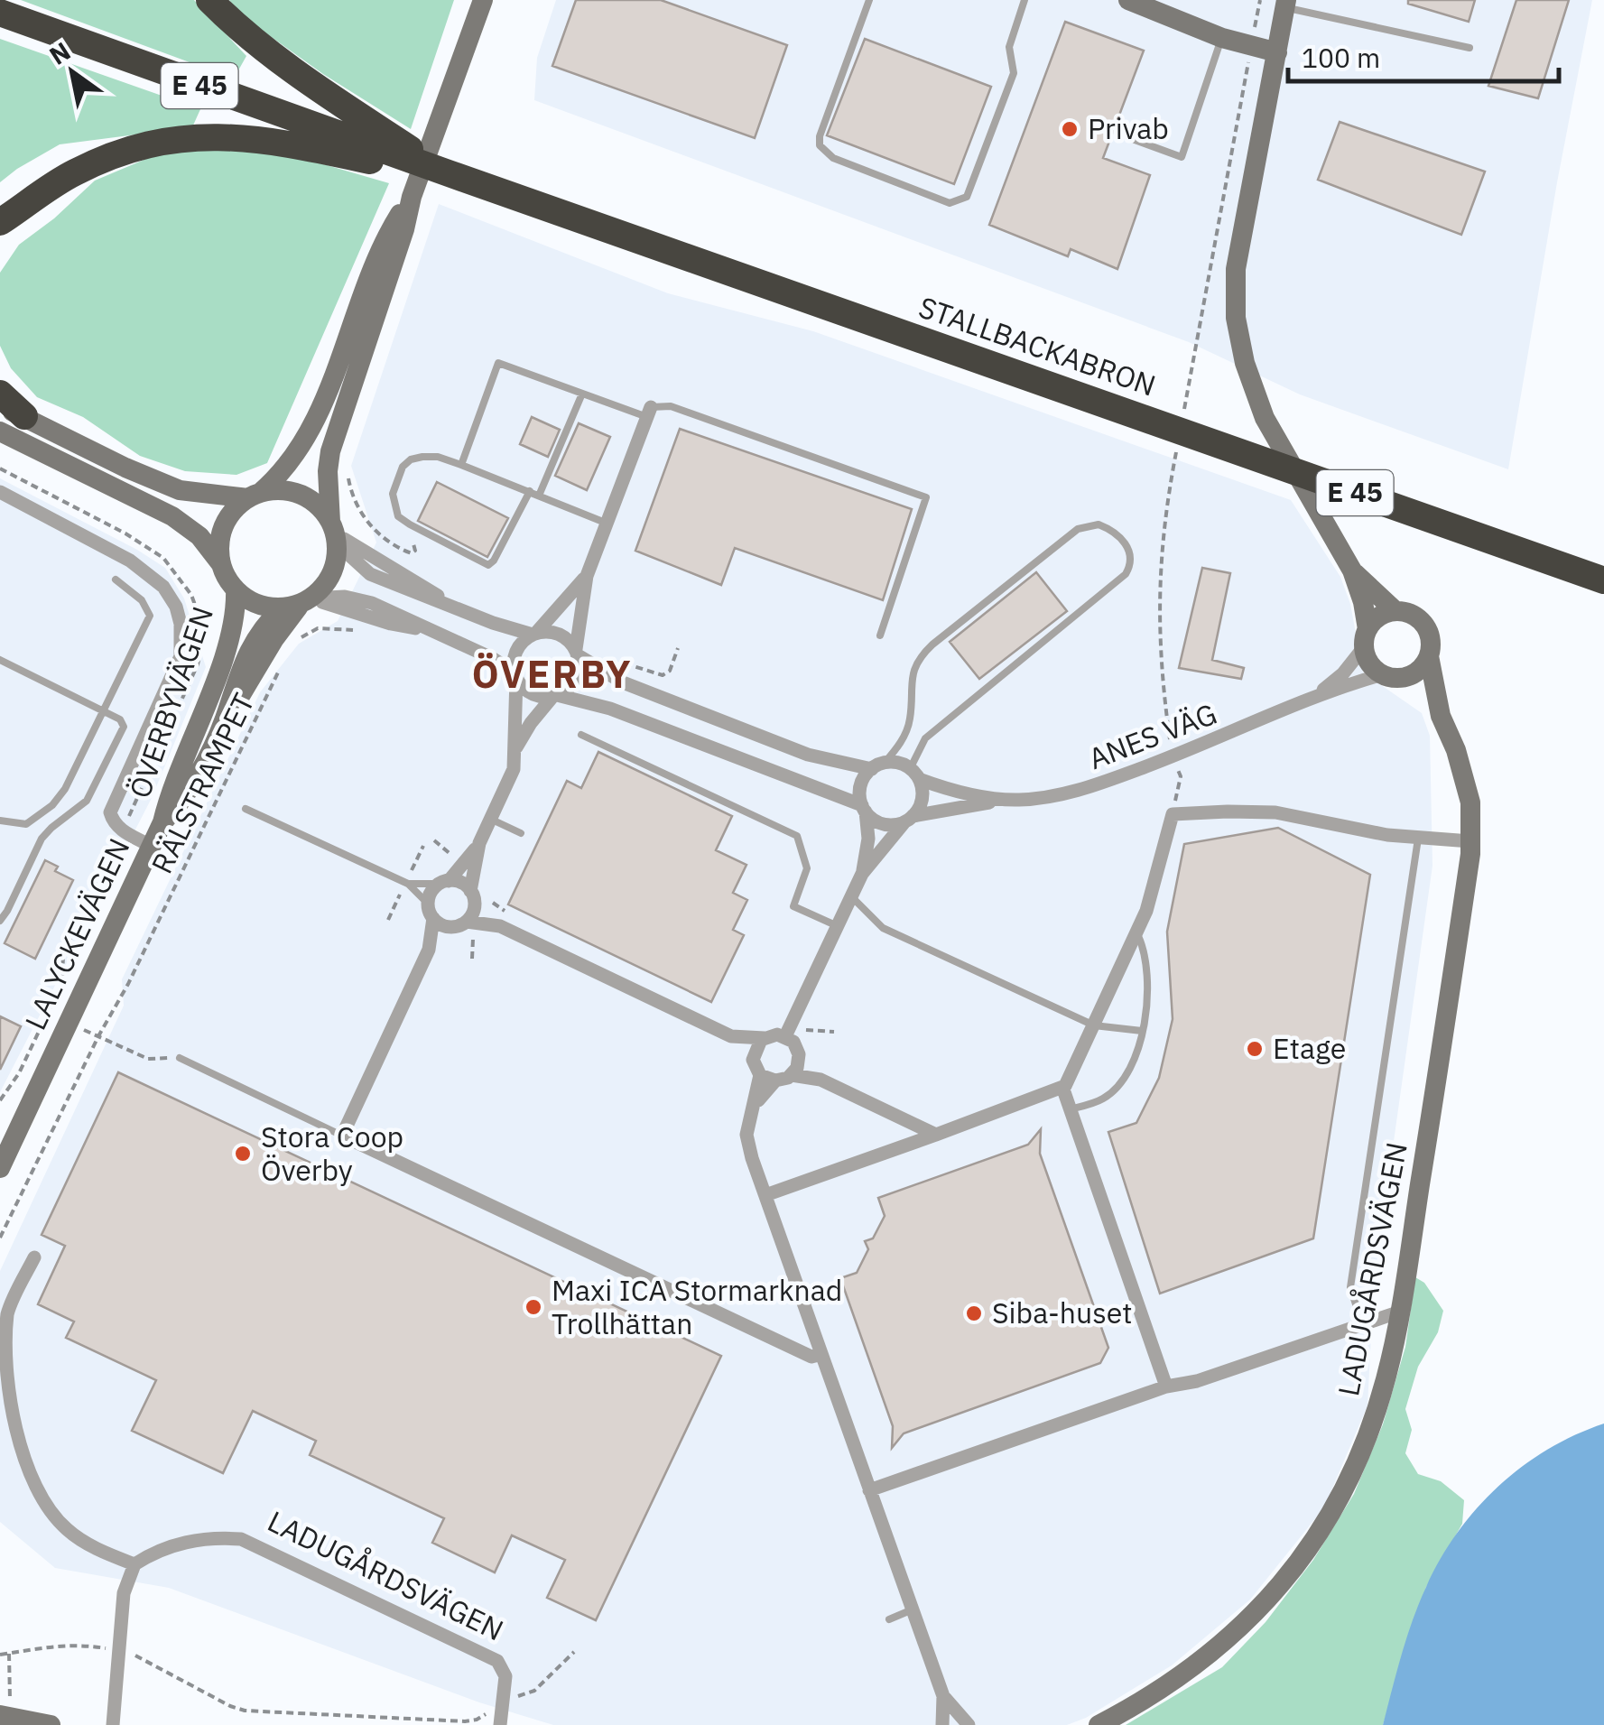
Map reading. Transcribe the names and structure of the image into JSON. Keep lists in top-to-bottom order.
{
  "streets": {
    "highway": ["E 45", "STALLBACKABRON"],
    "main road": ["ÖVERBYVÄGEN", "LALYCKEVÄGEN", "LADUGÅRDSVÄGEN"],
    "street": ["ANES VÄG"],
    "path": ["RÄLSTRAMPET"]
  },
  "crossings": [
    ["E 45", "STALLBACKABRON"],
    ["ÖVERBYVÄGEN", "RÄLSTRAMPET"],
    ["ÖVERBYVÄGEN", "LALYCKEVÄGEN"],
    ["ANES VÄG", "LADUGÅRDSVÄGEN"]
  ],
  "districts": ["ÖVERBY"],
  "places": [
    "Privab",
    "Etage",
    "Stora Coop Överby",
    "Maxi ICA Stormarknad Trollhättan",
    "Siba-huset"
  ],
  "scale_bar": "100 m",
  "north": "top left"
}
